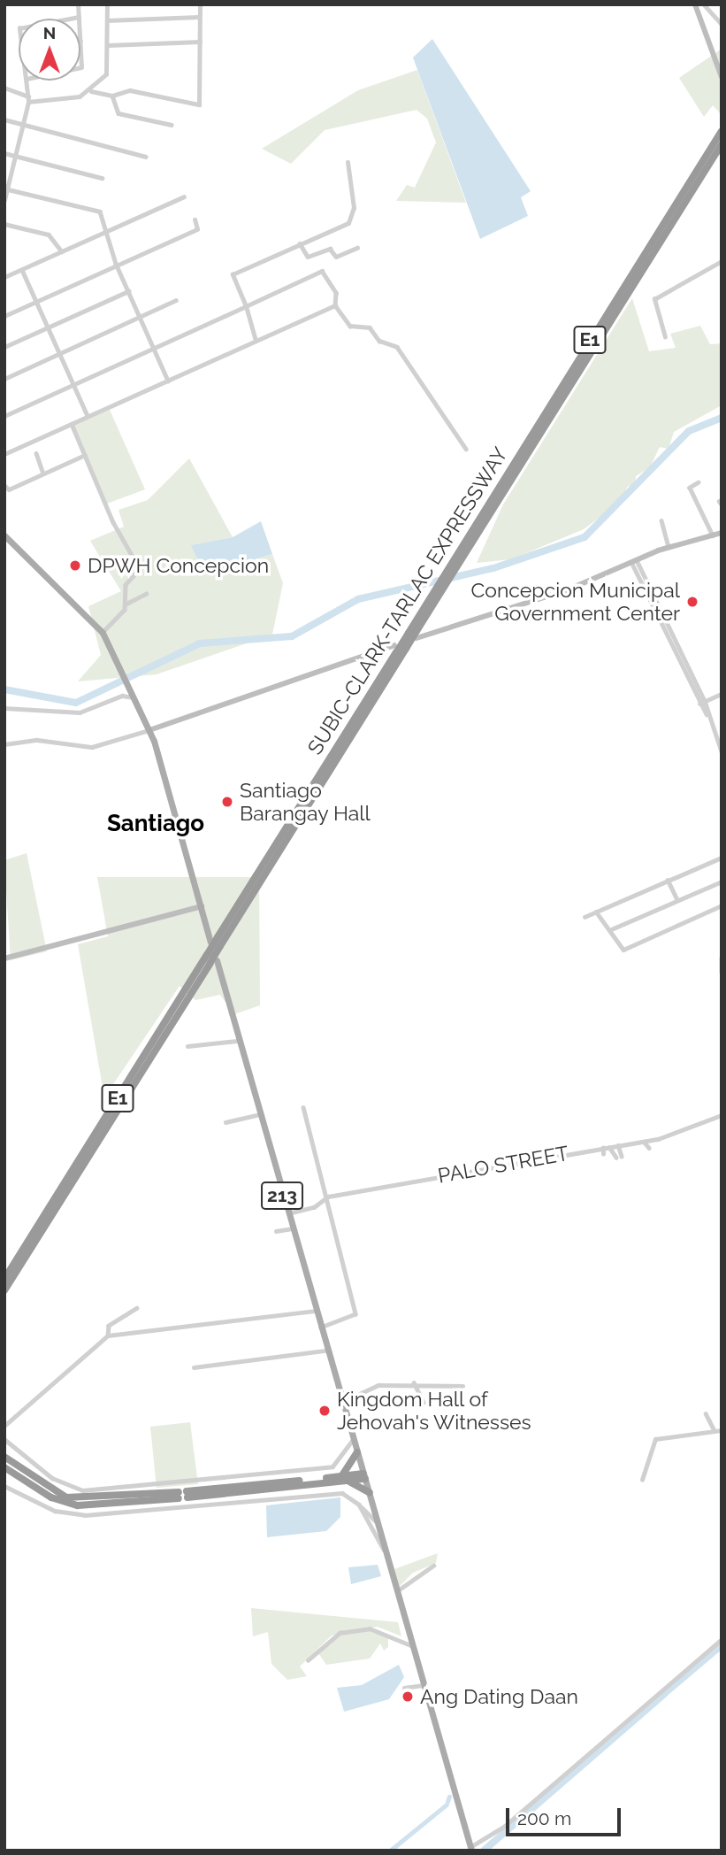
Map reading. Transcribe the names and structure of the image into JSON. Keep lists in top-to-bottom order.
{
  "streets": {
    "highway": ["E1", "SUBIC-CLARK-TARLAC EXPRESSWAY"],
    "main road": ["213"],
    "street": ["PALO STREET"]
  },
  "crossings": [
    ["SUBIC-CLARK-TARLAC EXPRESSWAY", "213"],
    ["PALO STREET", "213"]
  ],
  "districts": ["Santiago"],
  "places": [
    "DPWH Concepcion",
    "Concepcion Municipal Government Center",
    "Santiago Barangay Hall",
    "Kingdom Hall of Jehovah's Witnesses",
    "Ang Dating Daan"
  ],
  "scale_bar": "200 m",
  "north": "top"
}
